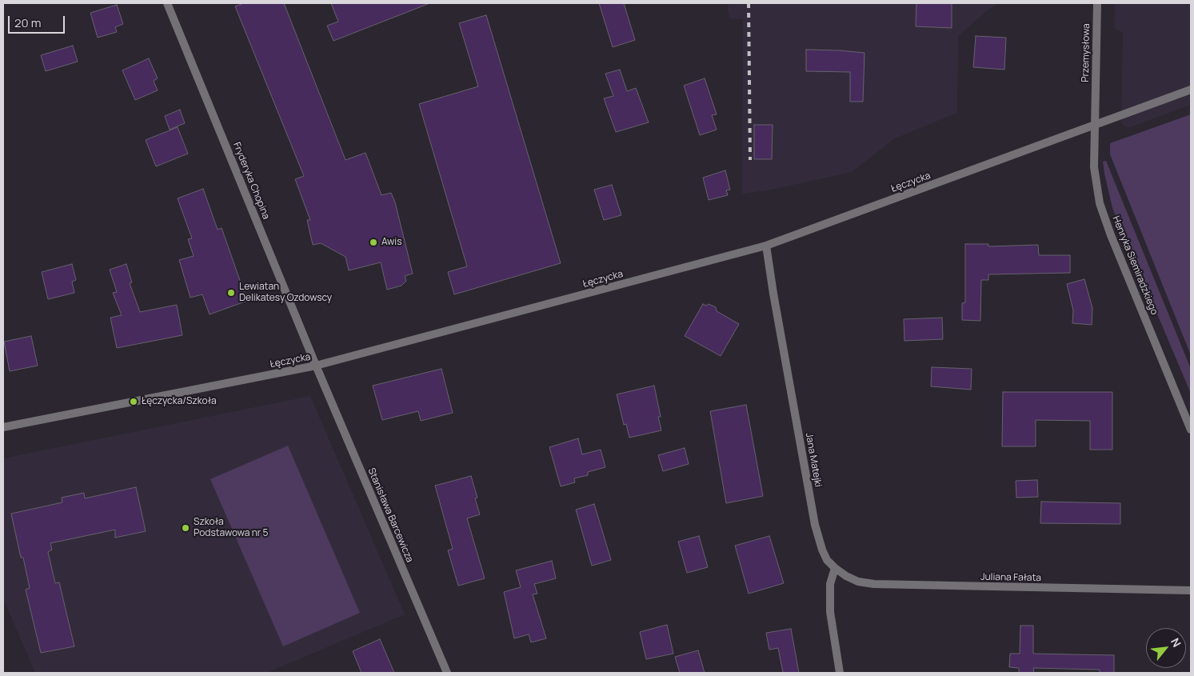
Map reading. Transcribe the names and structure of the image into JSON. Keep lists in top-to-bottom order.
{
  "streets": {
    "street": [
      "Przemysłowa",
      "Fryderyka Chopina",
      "Łęczycka",
      "Henryka Siemiradzkiego",
      "Jana Matejki",
      "Stanisława Barcewicza",
      "Juliana Fałata"
    ]
  },
  "crossings": [
    ["Przemysłowa", "Henryka Siemiradzkiego"],
    ["Fryderyka Chopina", "Łęczycka"],
    ["Fryderyka Chopina", "Stanisława Barcewicza"],
    ["Łęczycka", "Jana Matejki"],
    ["Łęczycka", "Stanisława Barcewicza"],
    ["Jana Matejki", "Juliana Fałata"]
  ],
  "places": [
    "Awis",
    "Lewiatan Delikatesy Ozdowscy",
    "Łęczycka/Szkoła",
    "Szkoła Podstawowa nr 5"
  ],
  "scale_bar": "20 m",
  "north": "top right"
}
